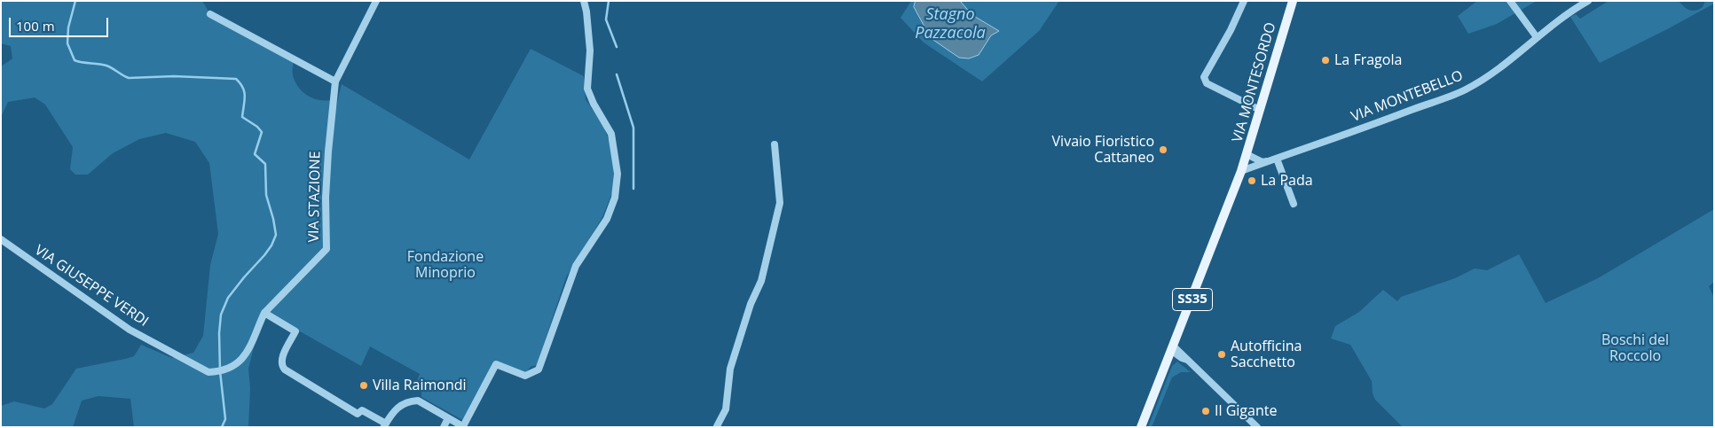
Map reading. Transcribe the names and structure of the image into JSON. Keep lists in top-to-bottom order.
{
  "streets": {
    "main road": ["VIA MONTESORDO", "SS35"],
    "street": ["VIA MONTEBELLO", "VIA STAZIONE", "VIA GIUSEPPE VERDI"]
  },
  "crossings": [
    ["VIA MONTESORDO", "VIA MONTEBELLO"],
    ["VIA MONTESORDO", "SS35"],
    ["VIA MONTEBELLO", "SS35"],
    ["VIA STAZIONE", "VIA GIUSEPPE VERDI"]
  ],
  "water": ["Stagno Pazzacola"],
  "parks": ["Fondazione Minoprio", "Boschi del Roccolo"],
  "places": [
    "La Fragola",
    "Vivaio Fioristico Cattaneo",
    "La Pada",
    "Autofficina Sacchetto",
    "Villa Raimondi",
    "Il Gigante"
  ],
  "scale_bar": "100 m"
}
